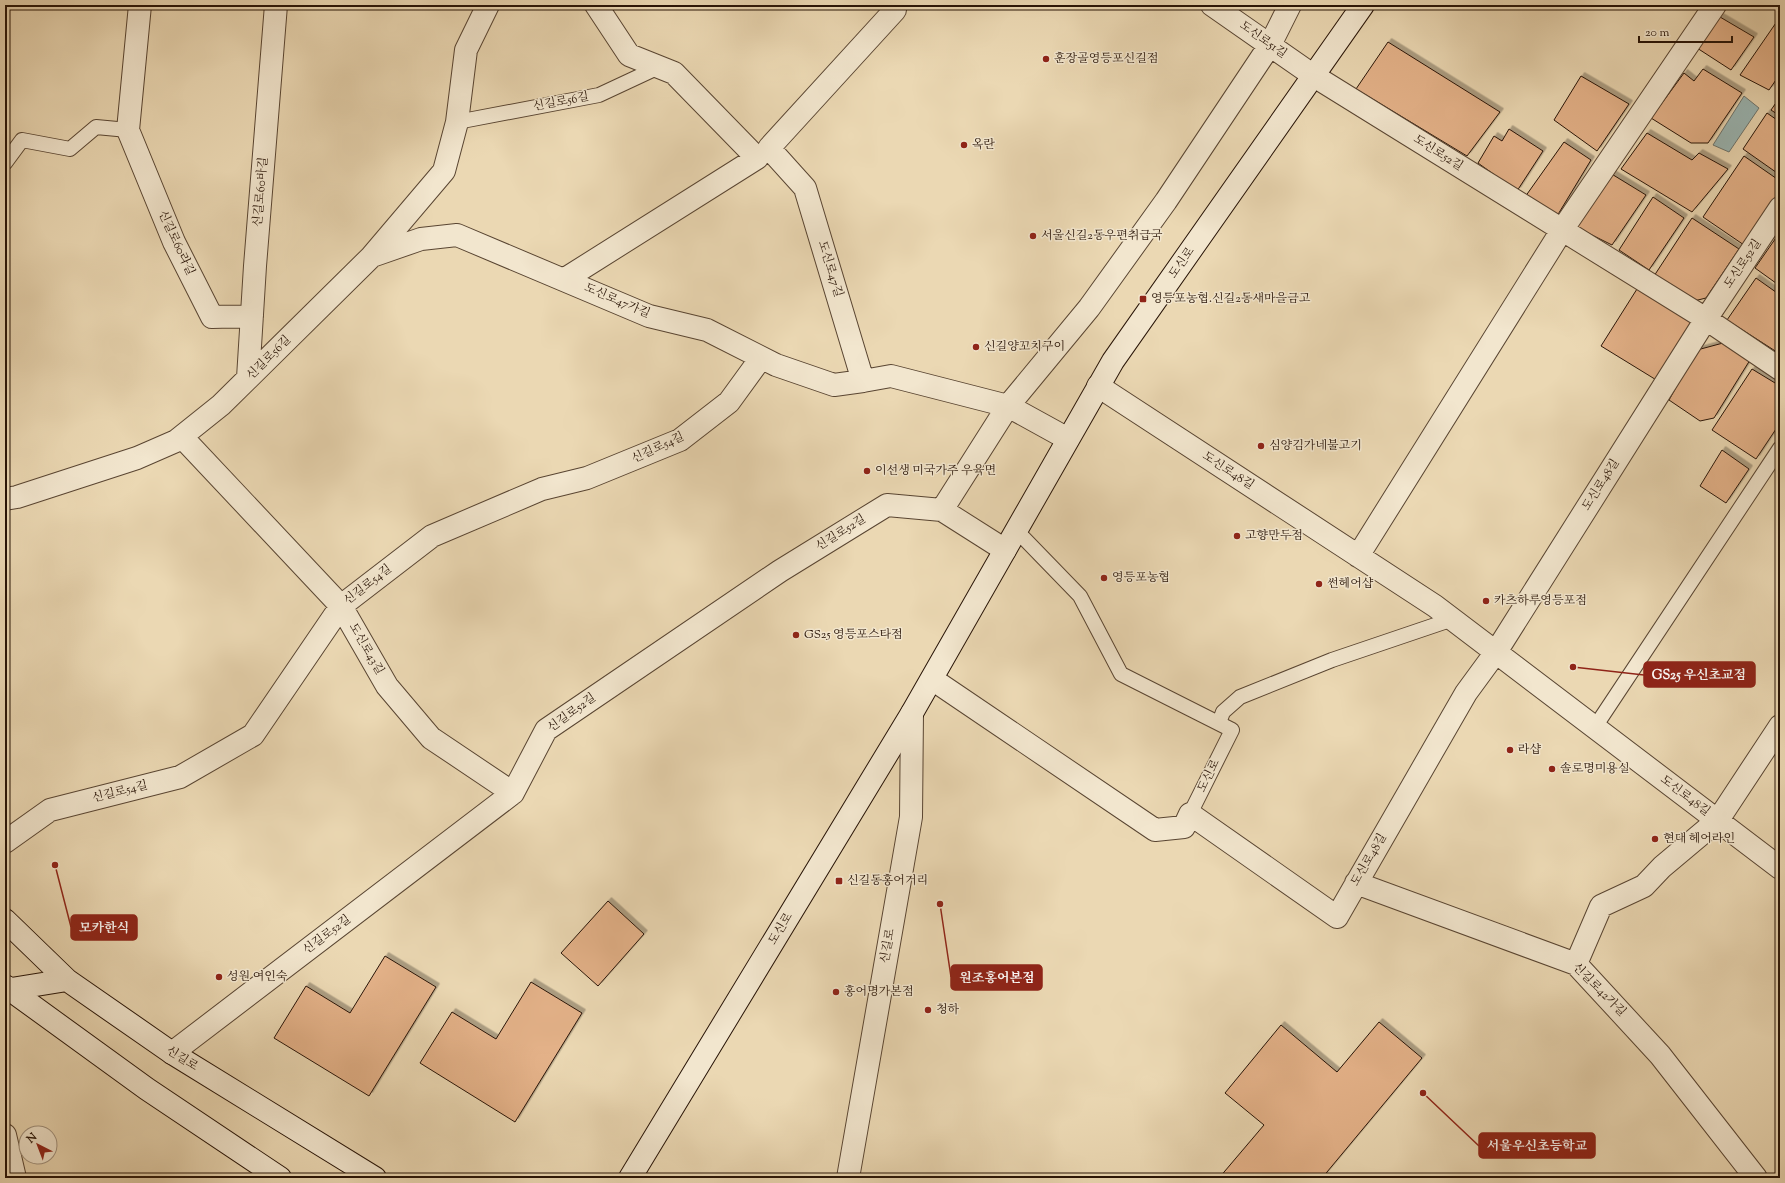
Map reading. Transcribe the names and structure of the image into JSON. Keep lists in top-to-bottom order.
{
  "streets": {
    "street": [
      "도신로51길",
      "신길로56길",
      "도신로52길",
      "신길로60바길",
      "신길로60라길",
      "도신로",
      "도신로47길",
      "도신로47가길",
      "신길로54길",
      "도신로48길",
      "신길로52길",
      "도신로43길",
      "신길로",
      "신길로42가길"
    ]
  },
  "crossings": [
    ["도신로51길", "도신로52길"],
    ["도신로51길", "도신로"],
    ["신길로56길", "신길로60바길"],
    ["신길로56길", "도신로47가길"],
    ["신길로56길", "도신로43길"],
    ["도신로52길", "도신로"],
    ["도신로52길", "도신로48길"],
    ["신길로60바길", "신길로60라길"],
    ["도신로", "도신로48길"],
    ["도신로", "신길로52길"],
    ["도신로", "신길로"],
    ["도신로47길", "도신로47가길"],
    ["도신로47가길", "신길로54길"],
    ["신길로54길", "도신로43길"],
    ["도신로48길", "신길로42가길"],
    ["신길로52길", "도신로43길"],
    ["신길로52길", "신길로"]
  ],
  "places": {
    "other": [
      "훈장골영등포신길점",
      "옥란",
      "서울신길2동우편취급국",
      "신길양꼬치구이",
      "심양김가네불고기",
      "이선생 미국가주 우육면",
      "고향만두점",
      "영등포농협",
      "썬헤어샵",
      "카츠하루영등포점",
      "GS25 영등포스타점",
      "GS25 우신초교점",
      "라샵",
      "솔로명미용실",
      "현대 헤어라인",
      "모카한식",
      "원조홍어본점",
      "성원 여인숙",
      "홍어명가본점",
      "청하",
      "서울우신초등학교"
    ],
    "transit": ["영등포농협.신길2동새마을금고", "신길동홍어거리"]
  },
  "scale_bar": "20 m",
  "north": "top left"
}
